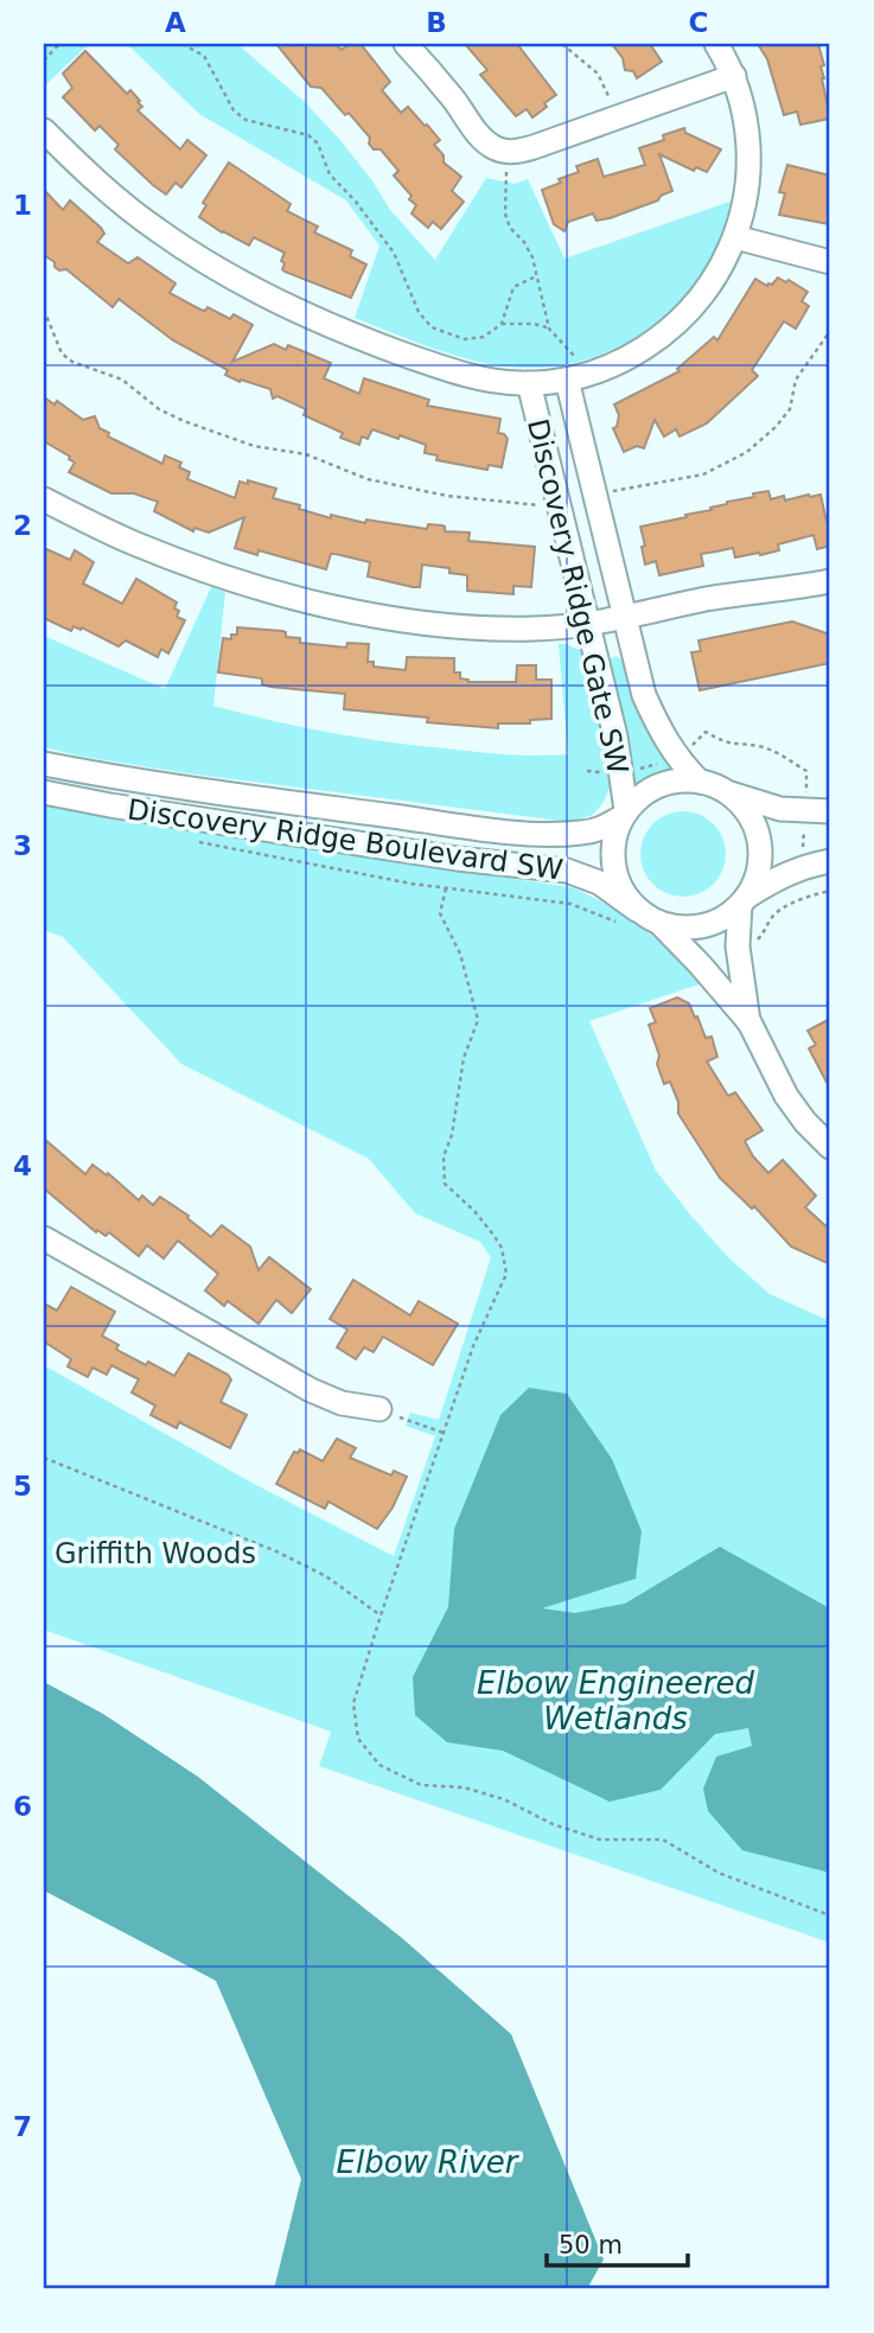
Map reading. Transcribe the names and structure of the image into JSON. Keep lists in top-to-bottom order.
{
  "streets": {
    "street": ["Discovery Ridge Gate SW", "Discovery Ridge Boulevard SW"]
  },
  "crossings": [
    ["Discovery Ridge Gate SW", "Discovery Ridge Boulevard SW"]
  ],
  "water": ["Elbow Engineered Wetlands", "Elbow River"],
  "parks": ["Griffith Woods"],
  "scale_bar": "50 m",
  "grid": {
    "columns": ["A", "B", "C"],
    "rows": [
      "1",
      "2",
      "3",
      "4",
      "5",
      "6",
      "7"
    ]
  }
}
